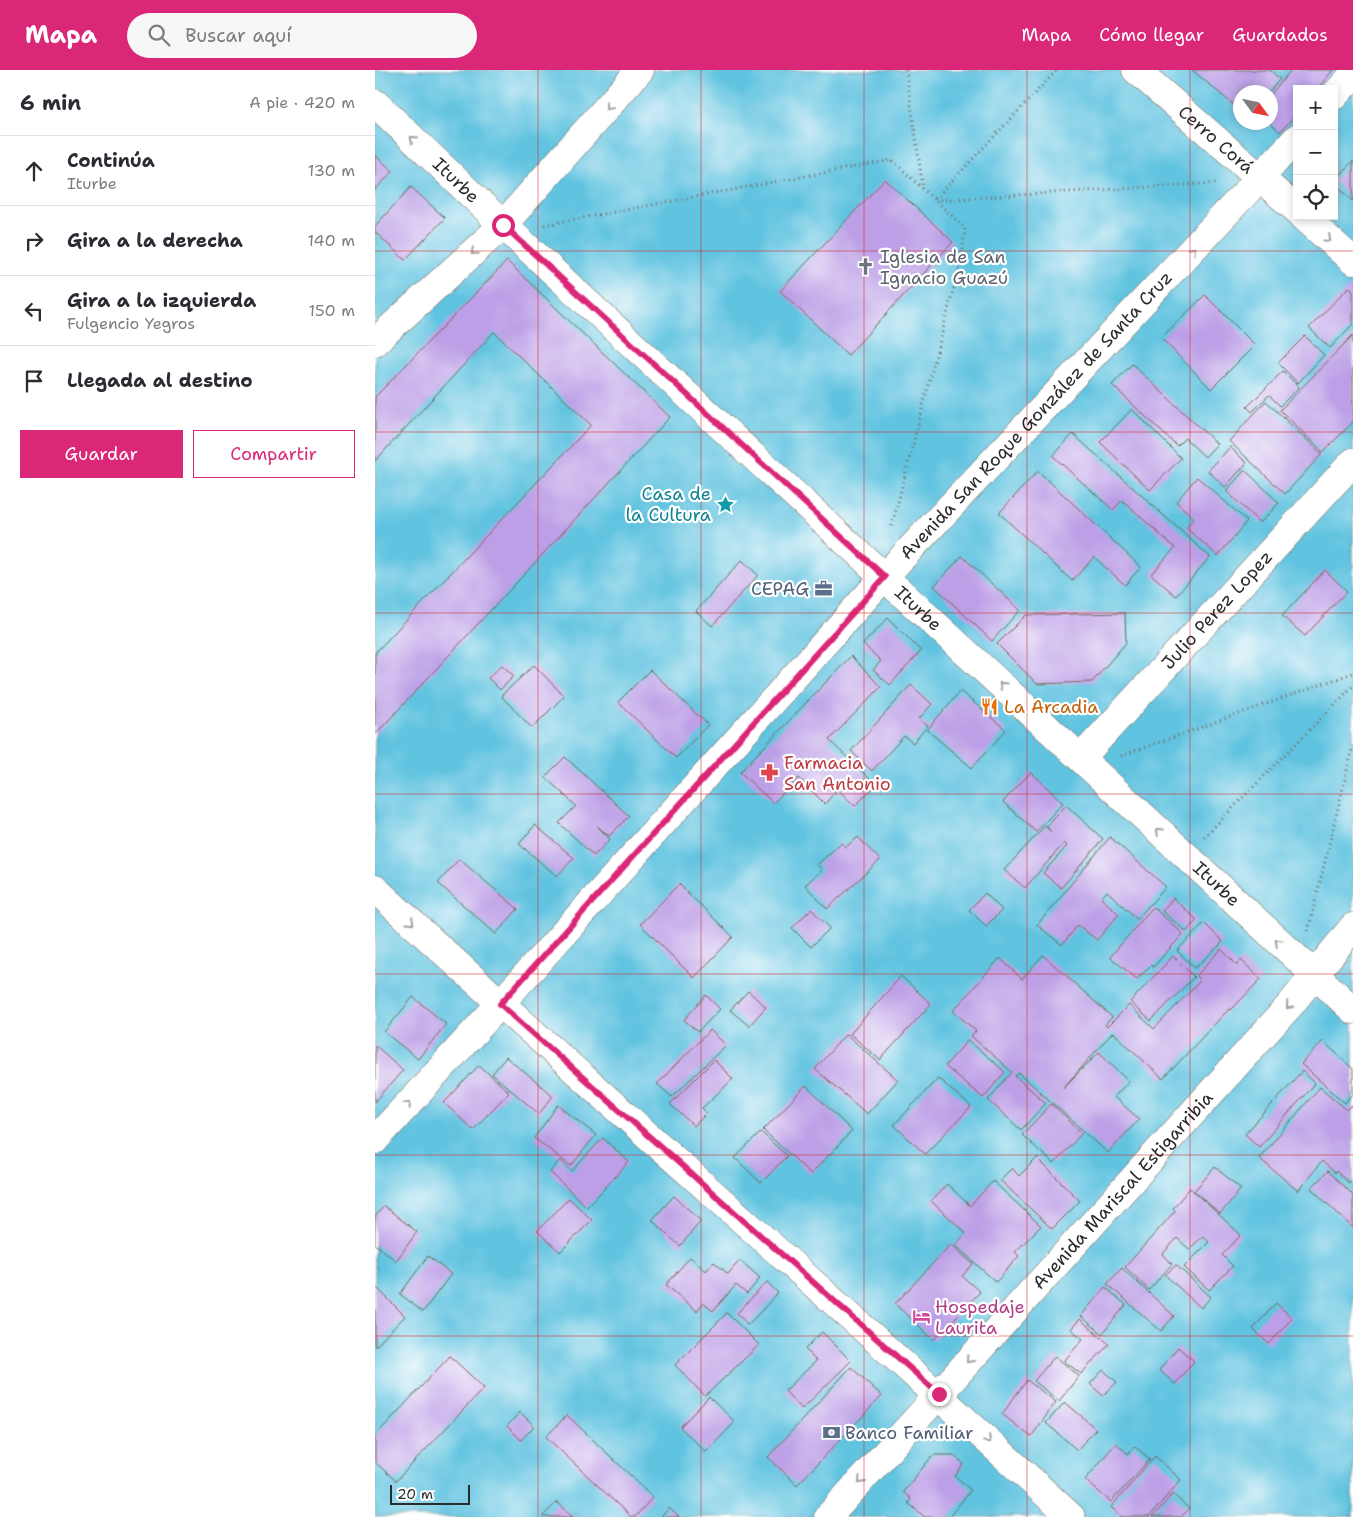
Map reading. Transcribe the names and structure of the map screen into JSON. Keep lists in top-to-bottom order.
{
  "streets": {
    "main road": [
      "Cerro Corá",
      "Iturbe",
      "Avenida San Roque González de Santa Cruz",
      "Julio Perez Lopez",
      "Avenida Mariscal Estigarribia"
    ]
  },
  "crossings": [
    ["Cerro Corá", "Avenida San Roque González de Santa Cruz"],
    ["Iturbe", "Avenida San Roque González de Santa Cruz"],
    ["Iturbe", "Julio Perez Lopez"],
    ["Iturbe", "Avenida Mariscal Estigarribia"]
  ],
  "one_way": ["Iturbe", "Avenida San Roque González de Santa Cruz", "Avenida Mariscal Estigarribia"],
  "places": {
    "church": ["Iglesia de San Ignacio Guazú"],
    "place": ["Casa de la Cultura"],
    "office": ["CEPAG"],
    "restaurant": ["La Arcadia"],
    "pharmacy": ["Farmacia San Antonio"],
    "hotel": ["Hospedaje Laurita"],
    "bank": ["Banco Familiar"]
  },
  "scale_bar": "20 m",
  "north": "bottom right",
  "page": {
    "header": "Mapa",
    "search": "Buscar aquí",
    "nav": ["Mapa", "Cómo llegar", "Guardados"],
    "heading": ["6 min", "A pie · 420 m"],
    "map_buttons": ["+", "−"],
    "list": [
      ["Continúa", "Iturbe", "130 m"],
      ["Gira a la derecha", "140 m"],
      ["Gira a la izquierda", "Fulgencio Yegros", "150 m"],
      "Llegada al destino"
    ],
    "buttons": ["Guardar", "Compartir"],
    "scale": "20 m"
  }
}
